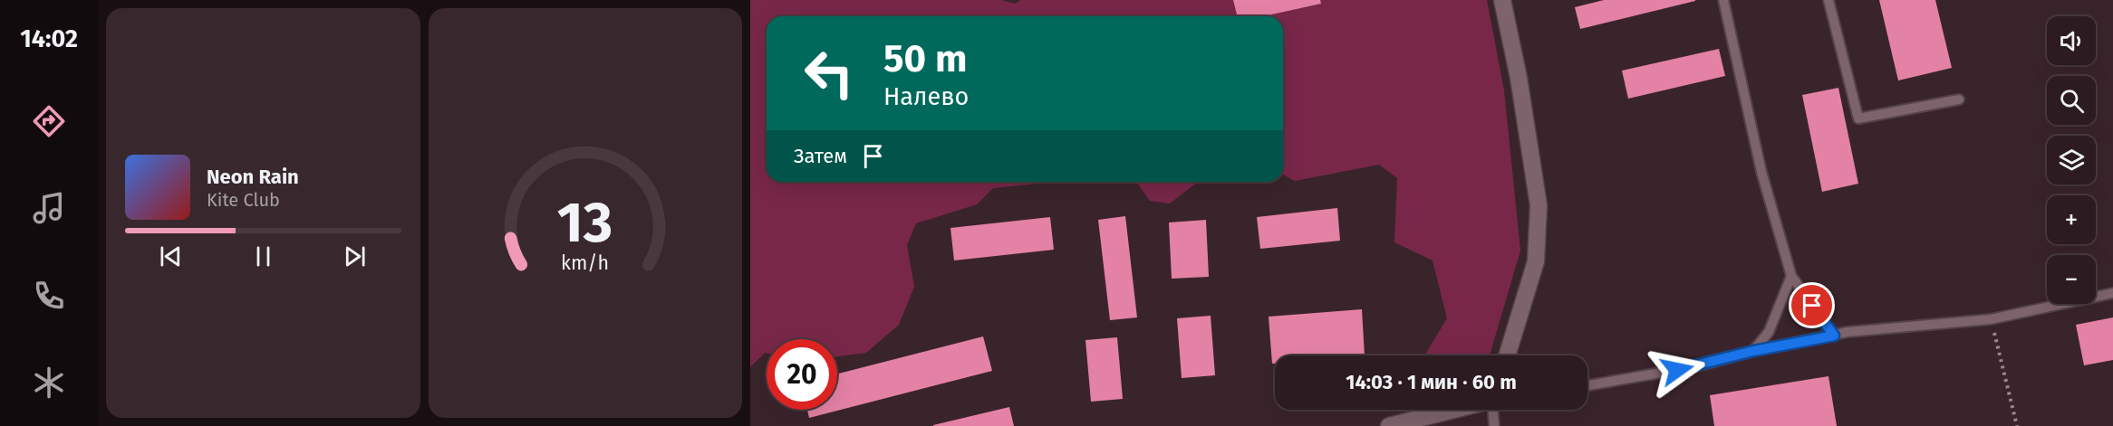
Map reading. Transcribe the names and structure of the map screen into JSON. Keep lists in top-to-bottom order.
{
  "page": {
    "tabs": "14:02",
    "map_buttons": ["+", "−"],
    "turn": ["50 m", "Налево"],
    "then": "Затем",
    "song": ["Neon Rain", "Kite Club"],
    "limit": "20",
    "trip": "14:03 · 1 мин · 60 m",
    "gauge": ["13", "km/h"]
  }
}
